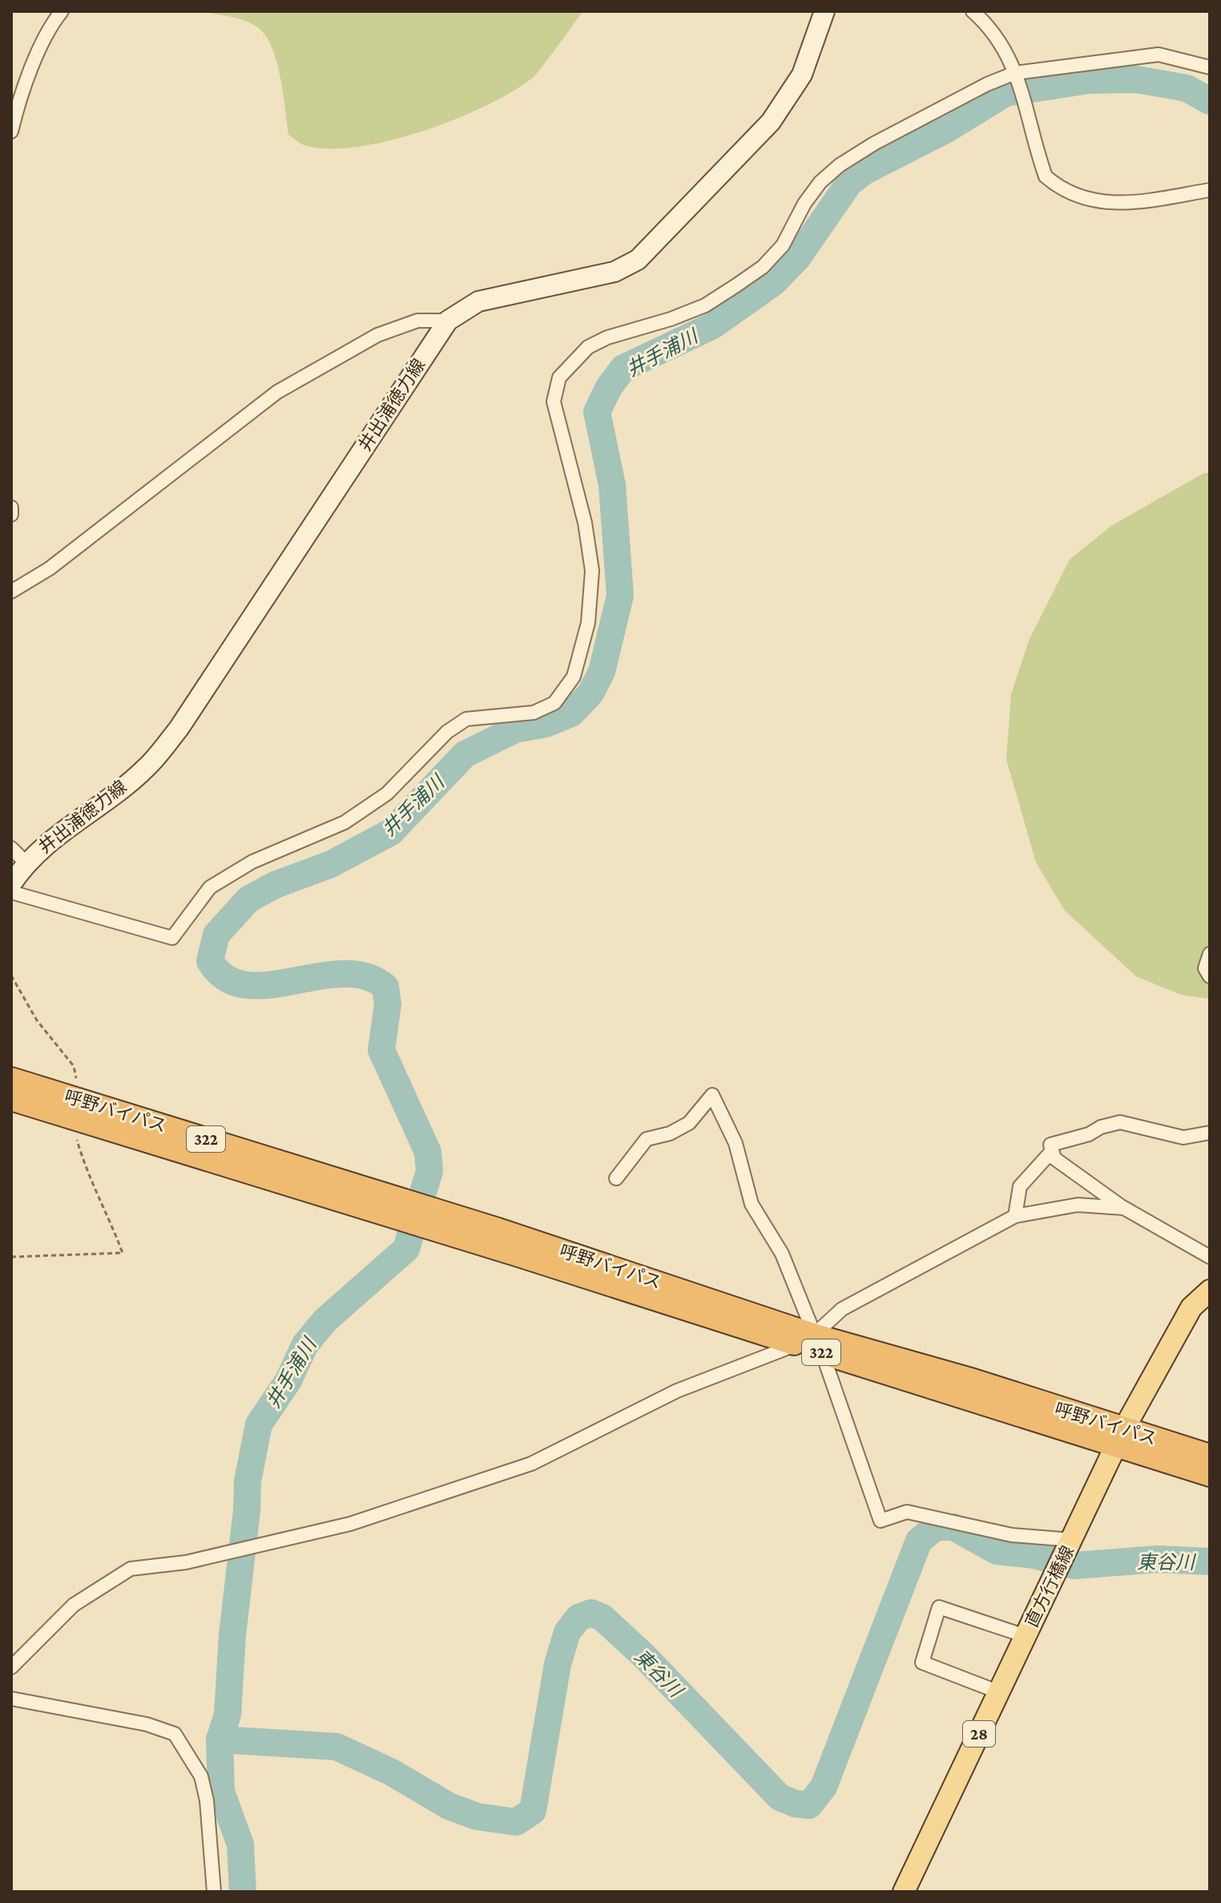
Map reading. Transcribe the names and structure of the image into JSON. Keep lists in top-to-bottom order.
{
  "streets": {
    "highway": ["呼野バイパス", "322"],
    "main road": ["井出浦徳力線", "直方行橋線", "28"]
  },
  "crossings": [
    ["呼野バイパス", "直方行橋線"]
  ],
  "water": ["井手浦川", "東谷川"]
}
